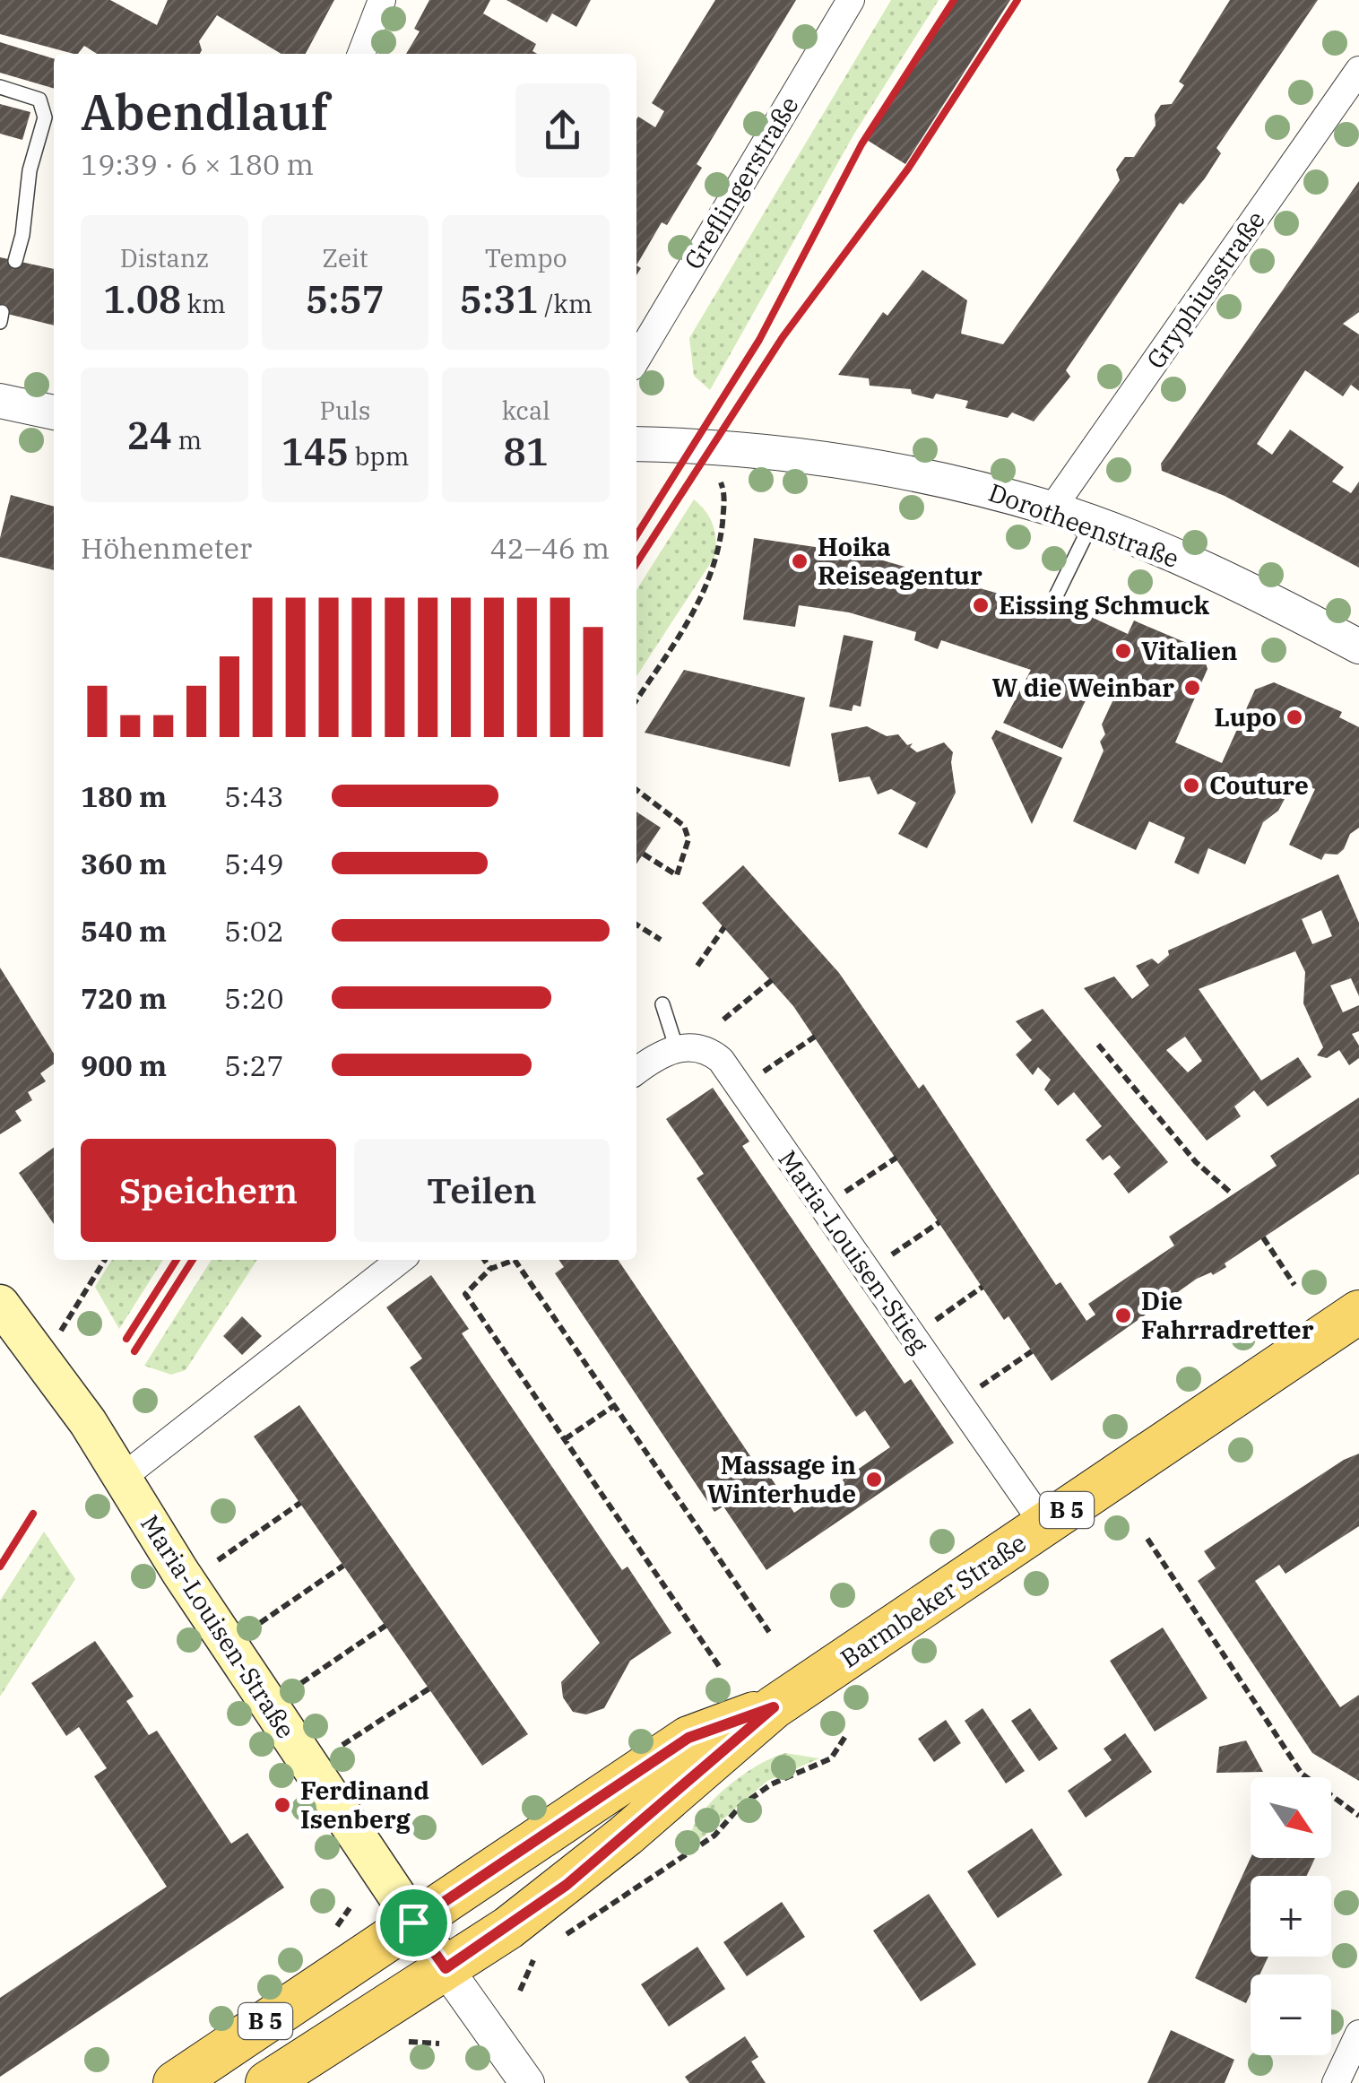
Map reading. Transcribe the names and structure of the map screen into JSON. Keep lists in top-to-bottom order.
{
  "streets": {
    "main road": ["B 5", "Barmbeker Straße", "Maria-Louisen-Straße"],
    "street": [
      "Greflingerstraße",
      "Gryphiusstraße",
      "Dorotheenstraße",
      "Maria-Louisen-Stieg"
    ]
  },
  "crossings": [
    ["Gryphiusstraße", "Dorotheenstraße"],
    ["Maria-Louisen-Stieg", "Barmbeker Straße"],
    ["Barmbeker Straße", "Maria-Louisen-Straße"]
  ],
  "places": [
    "Hoika Reiseagentur",
    "Eissing Schmuck",
    "Vitalien",
    "W die Weinbar",
    "Lupo",
    "Couture",
    "Die Fahrradretter",
    "Massage in Winterhude",
    "Ferdinand Isenberg"
  ],
  "north": "bottom right",
  "page": {
    "heading": ["Abendlauf", "19:39 · 6 × 180 m"],
    "stats": [
      ["Distanz", "1.08 km"],
      ["Zeit", "5:57"],
      ["Tempo", "5:31 /km"],
      ["24 m"],
      ["Puls", "145 bpm"],
      ["kcal", "81"]
    ],
    "chart": ["Höhenmeter", "42–46 m"],
    "list": [
      {
        "name": "180 m",
        "note": "5:43"
      },
      {
        "name": "360 m",
        "note": "5:49"
      },
      {
        "name": "540 m",
        "note": "5:02"
      },
      {
        "name": "720 m",
        "note": "5:20"
      },
      {
        "name": "900 m",
        "note": "5:27"
      }
    ],
    "buttons": ["Speichern", "Teilen"],
    "map_buttons": ["+", "−"]
  }
}
